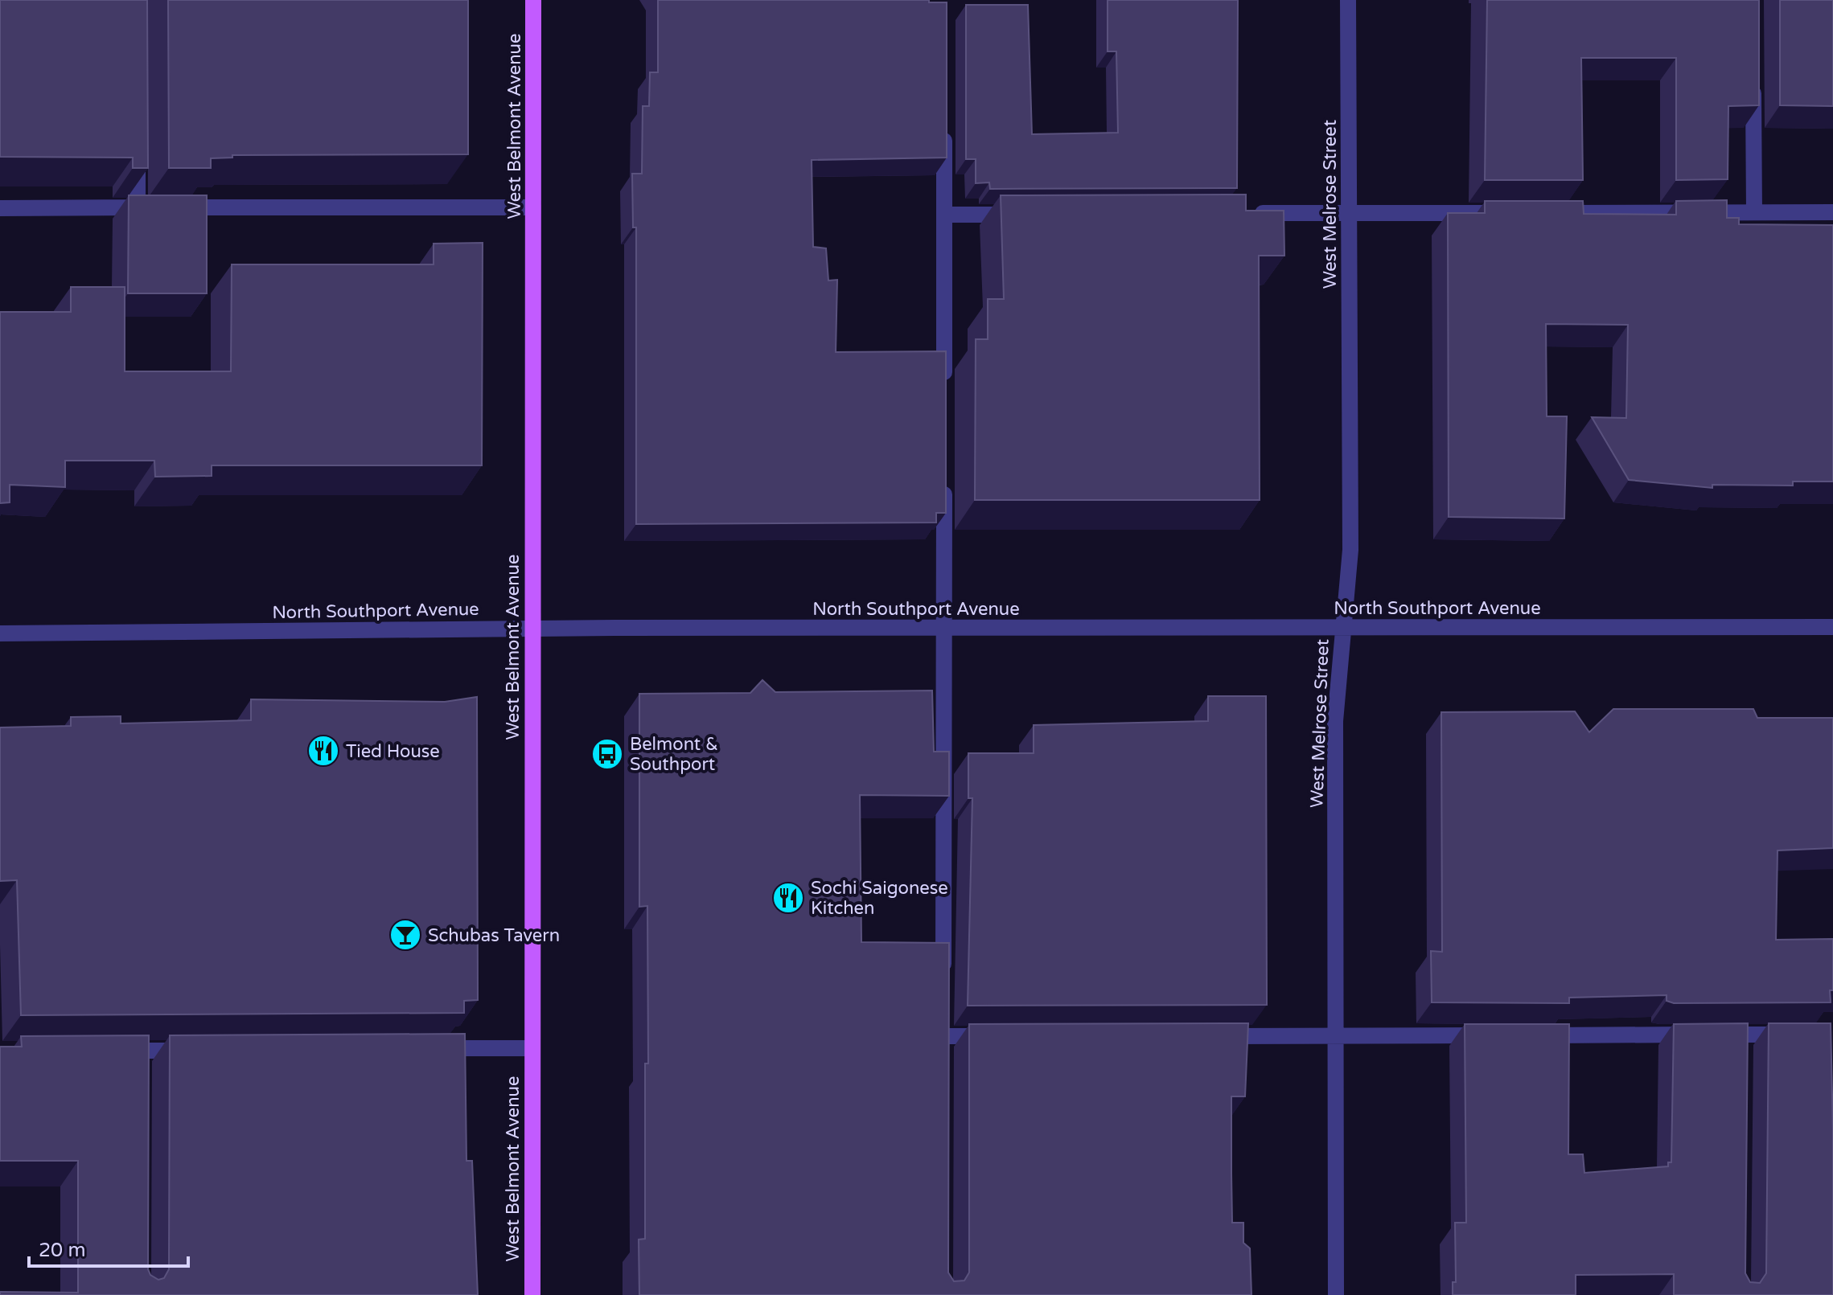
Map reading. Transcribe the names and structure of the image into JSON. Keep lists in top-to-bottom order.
{
  "streets": {
    "main road": ["West Belmont Avenue"],
    "street": ["West Melrose Street", "North Southport Avenue"]
  },
  "crossings": [
    ["West Belmont Avenue", "North Southport Avenue"],
    ["West Melrose Street", "North Southport Avenue"]
  ],
  "places": {
    "restaurant": ["Tied House", "Sochi Saigonese Kitchen"],
    "bus stop": ["Belmont & Southport"],
    "bar": ["Schubas Tavern"]
  },
  "scale_bar": "20 m"
}
